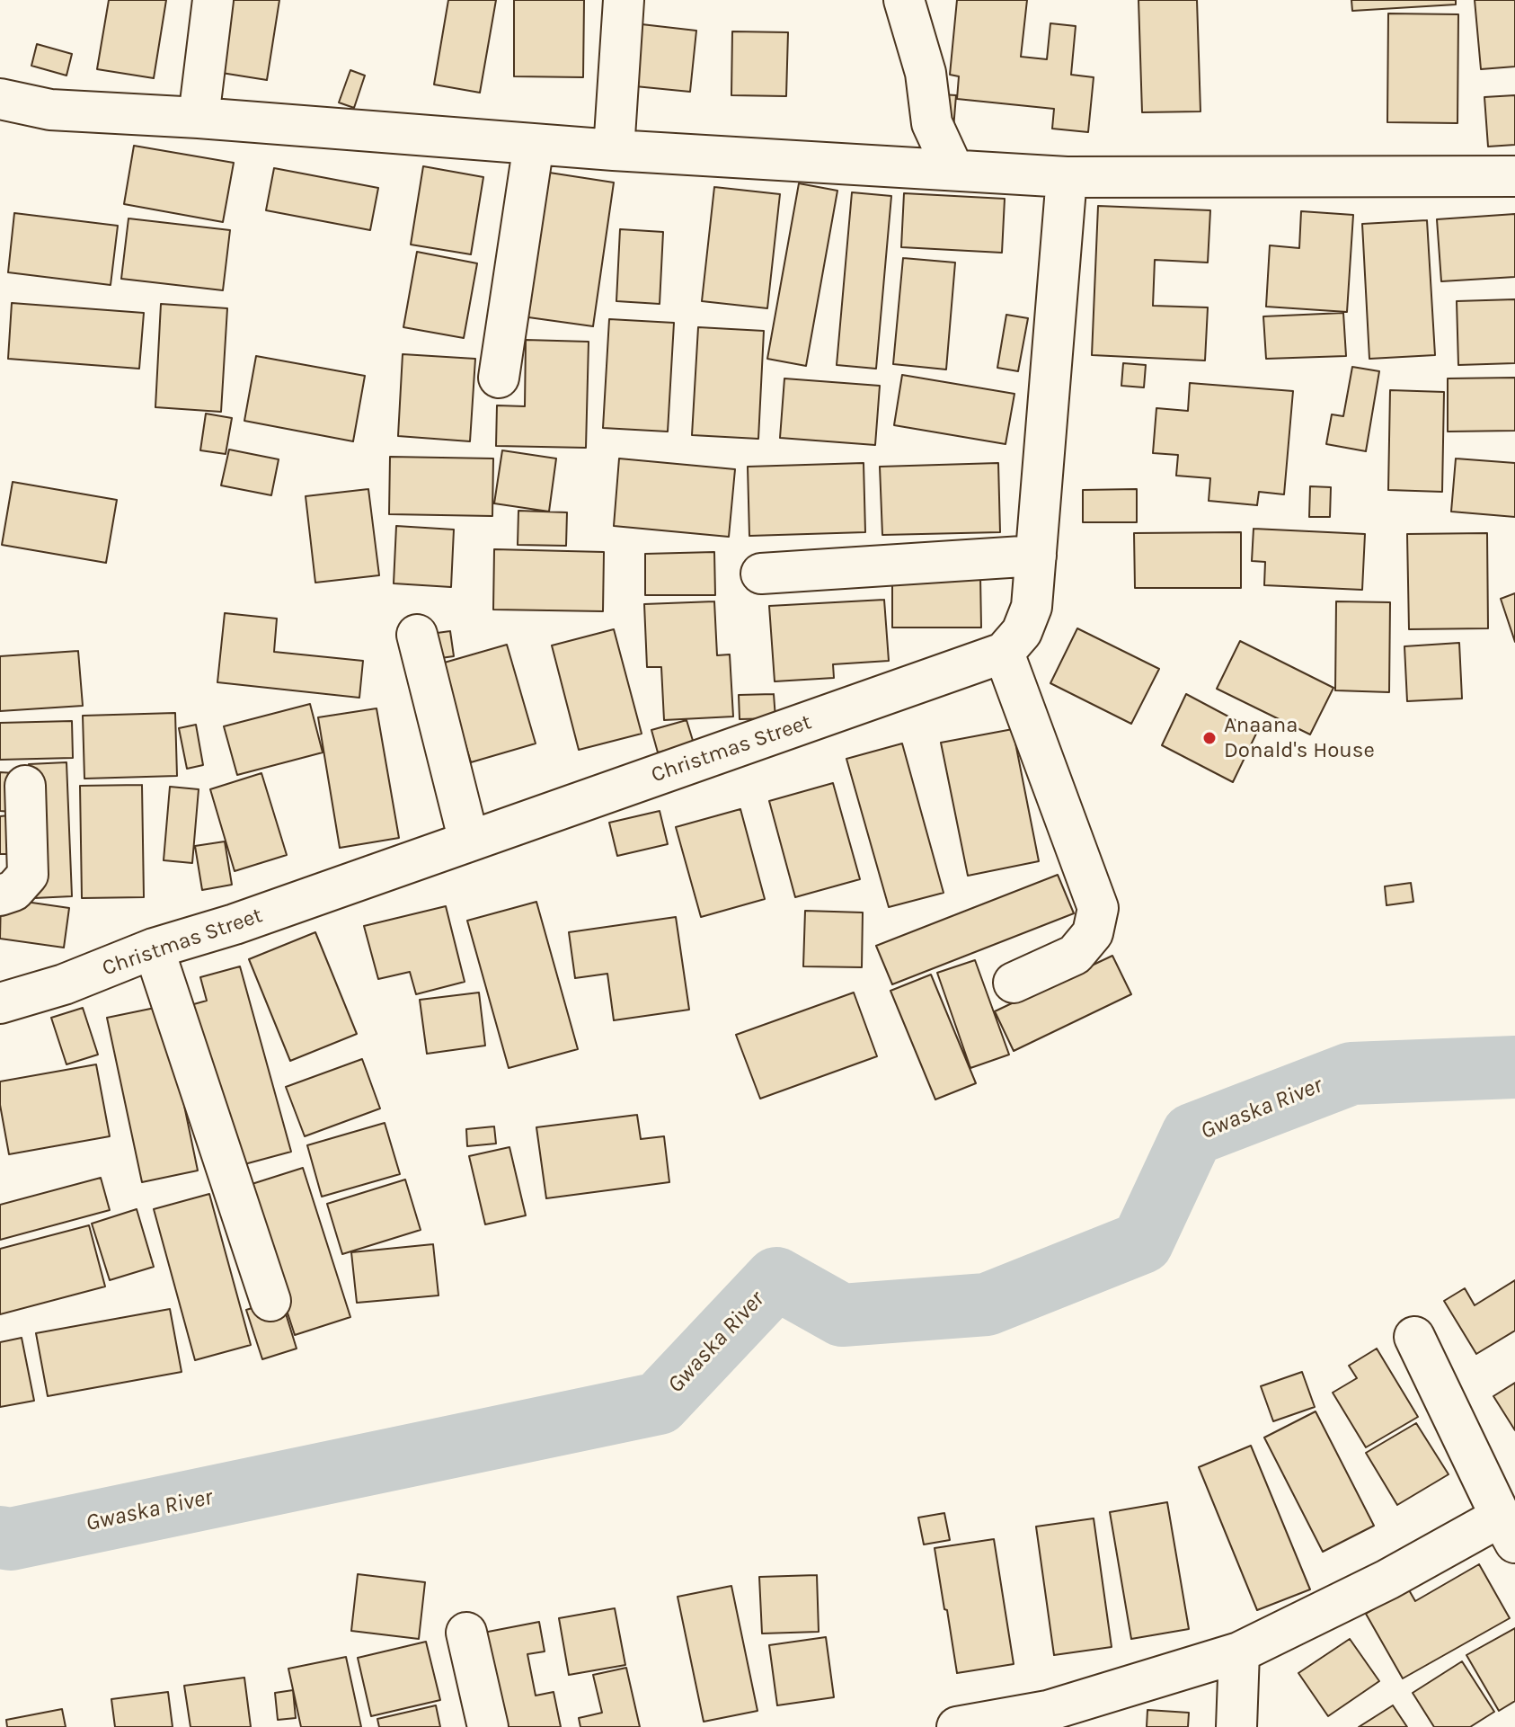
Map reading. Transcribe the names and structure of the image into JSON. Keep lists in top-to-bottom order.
{
  "streets": {
    "street": ["Christmas Street"]
  },
  "water": ["Gwaska River"],
  "places": ["Anaana Donald's House"]
}
